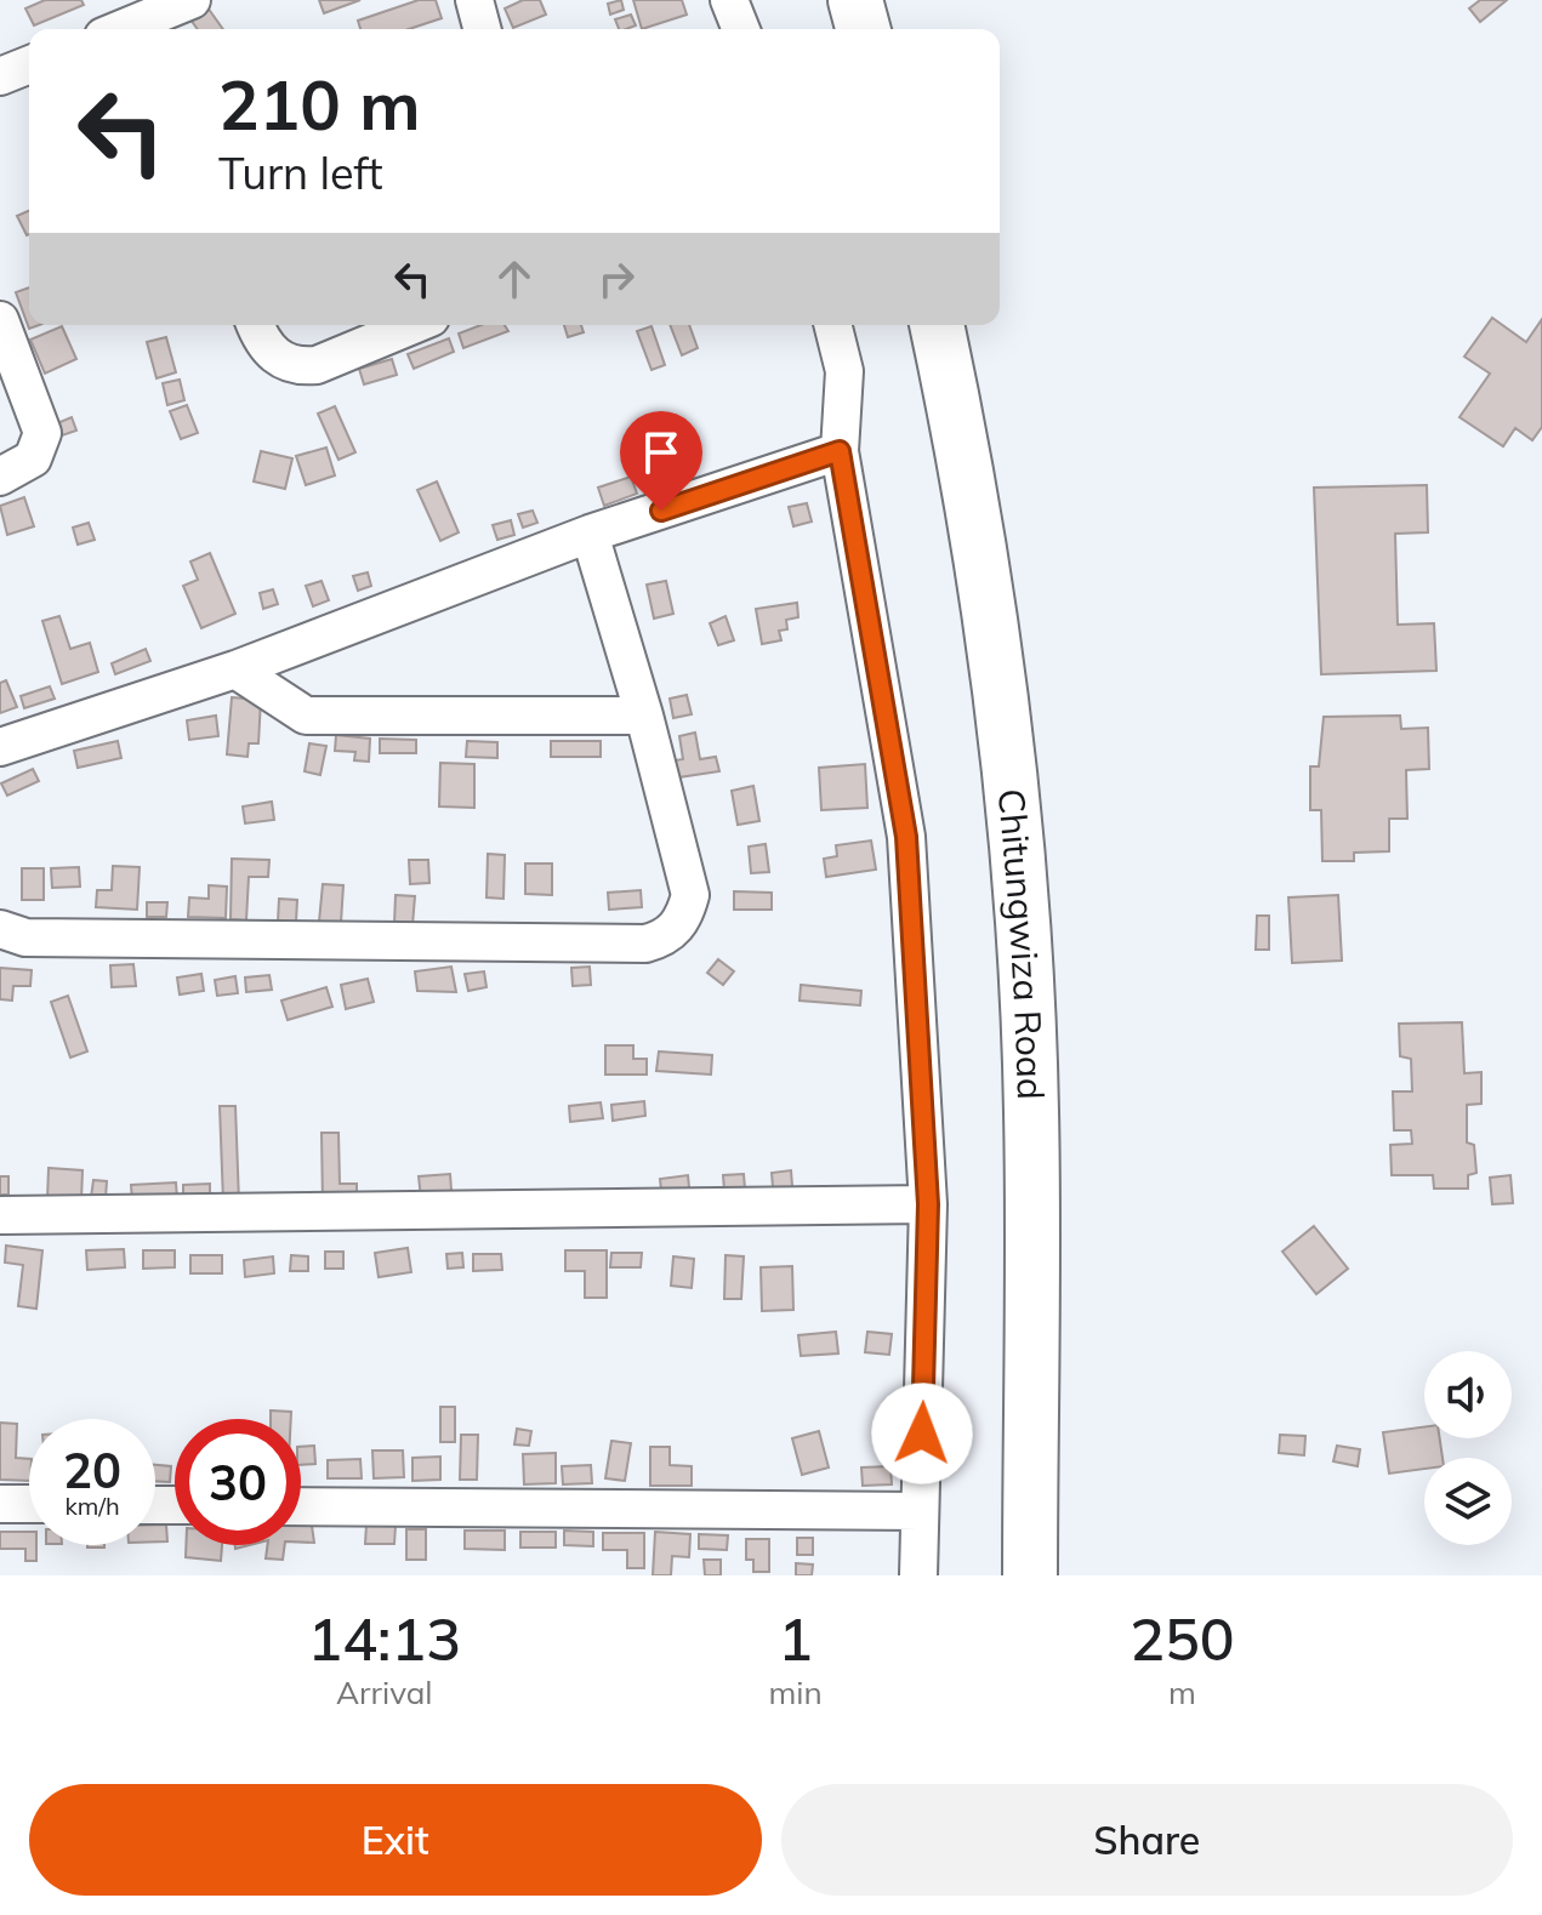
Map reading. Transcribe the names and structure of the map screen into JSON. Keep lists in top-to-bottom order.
{
  "streets": {
    "main road": ["Chitungwiza Road"]
  },
  "page": {
    "turn": ["210 m", "Turn left"],
    "speed": "20 km/h",
    "limit": "30",
    "eta": [
      "14:13",
      "Arrival",
      "1",
      "min",
      "250",
      "m"
    ],
    "buttons": ["Exit", "Share"]
  }
}
